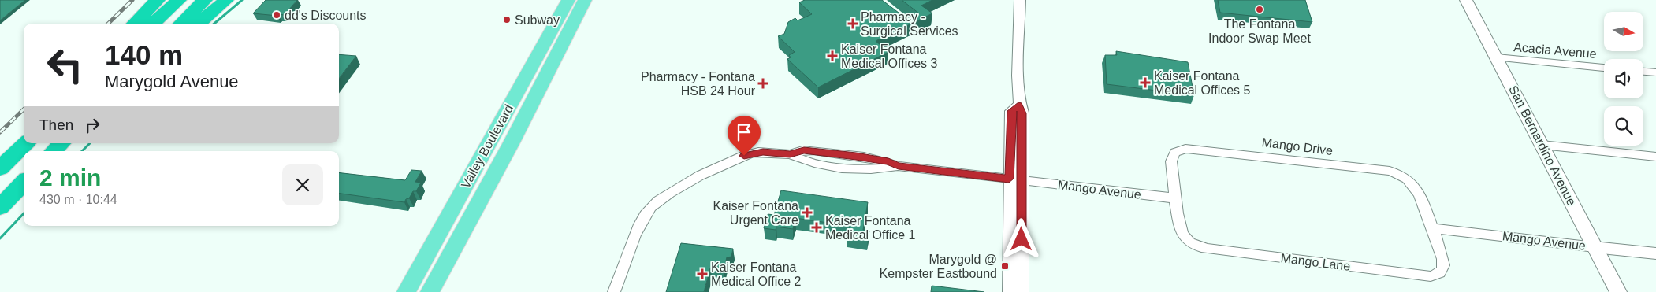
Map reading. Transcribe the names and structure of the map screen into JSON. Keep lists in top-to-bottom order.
{
  "streets": {
    "main road": ["San Bernardino Avenue", "Valley Boulevard"],
    "street": [
      "Acacia Avenue",
      "Mango Drive",
      "Mango Avenue",
      "Mango Lane"
    ]
  },
  "crossings": [
    ["Acacia Avenue", "San Bernardino Avenue"],
    ["San Bernardino Avenue", "Mango Avenue"],
    ["Mango Drive", "Mango Avenue"],
    ["Mango Drive", "Mango Lane"],
    ["Mango Avenue", "Mango Lane"]
  ],
  "places": {
    "other": ["The Fontana Indoor Swap Meet", "dd's Discounts", "Subway"],
    "health": [
      "Pharmacy - Surgical Services",
      "Kaiser Fontana Medical Offices 3",
      "Kaiser Fontana Medical Offices 5",
      "Pharmacy - Fontana HSB 24 Hour",
      "Kaiser Fontana Urgent Care",
      "Kaiser Fontana Medical Office 1",
      "Kaiser Fontana Medical Office 2"
    ],
    "transit": ["Marygold @ Kempster Eastbound"]
  },
  "north": "right",
  "page": {
    "turn": ["140 m", "Marygold Avenue"],
    "then": "Then",
    "heading": ["2 min", "430 m · 10:44"]
  }
}
